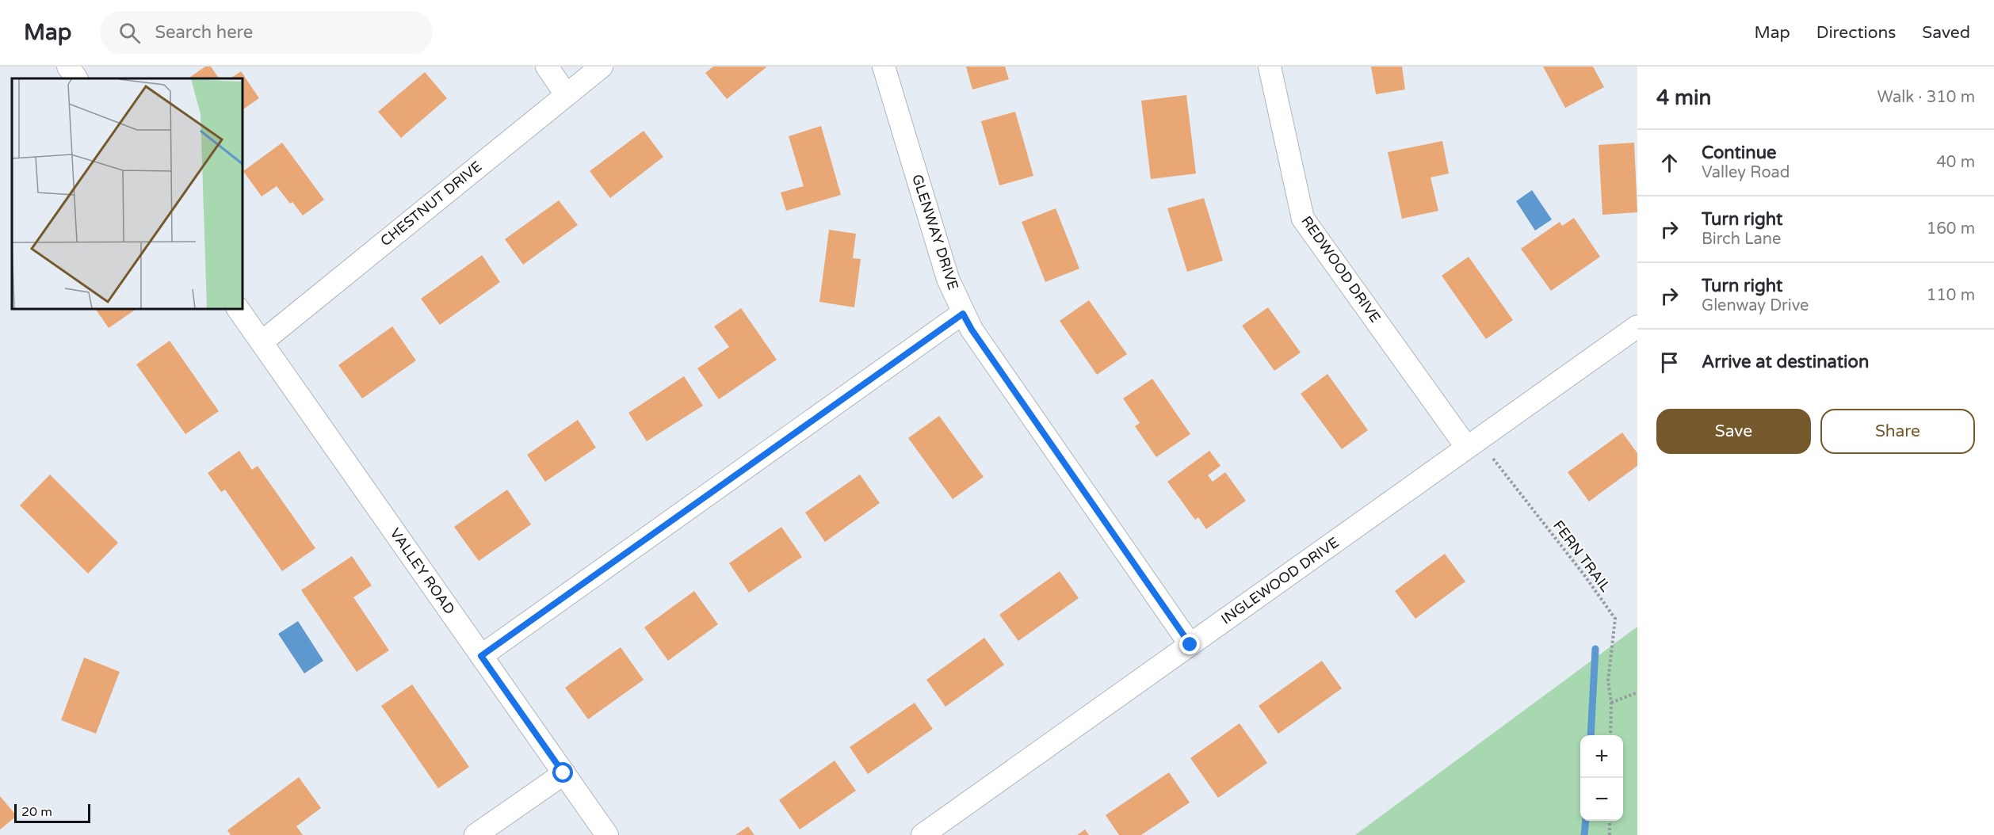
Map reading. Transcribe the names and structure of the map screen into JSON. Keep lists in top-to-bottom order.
{
  "streets": {
    "street": [
      "CHESTNUT DRIVE",
      "GLENWAY DRIVE",
      "REDWOOD DRIVE",
      "VALLEY ROAD",
      "INGLEWOOD DRIVE"
    ],
    "path": ["FERN TRAIL"]
  },
  "crossings": [
    ["CHESTNUT DRIVE", "VALLEY ROAD"],
    ["GLENWAY DRIVE", "INGLEWOOD DRIVE"],
    ["REDWOOD DRIVE", "FERN TRAIL"],
    ["REDWOOD DRIVE", "INGLEWOOD DRIVE"],
    ["FERN TRAIL", "INGLEWOOD DRIVE"]
  ],
  "scale_bar": "20 m",
  "page": {
    "header": "Map",
    "search": "Search here",
    "nav": ["Map", "Directions", "Saved"],
    "heading": ["4 min", "Walk · 310 m"],
    "list": [
      ["Continue", "Valley Road", "40 m"],
      ["Turn right", "Birch Lane", "160 m"],
      ["Turn right", "Glenway Drive", "110 m"],
      "Arrive at destination"
    ],
    "buttons": ["Save", "Share"],
    "map_buttons": ["+", "−"],
    "scale": "20 m"
  }
}
